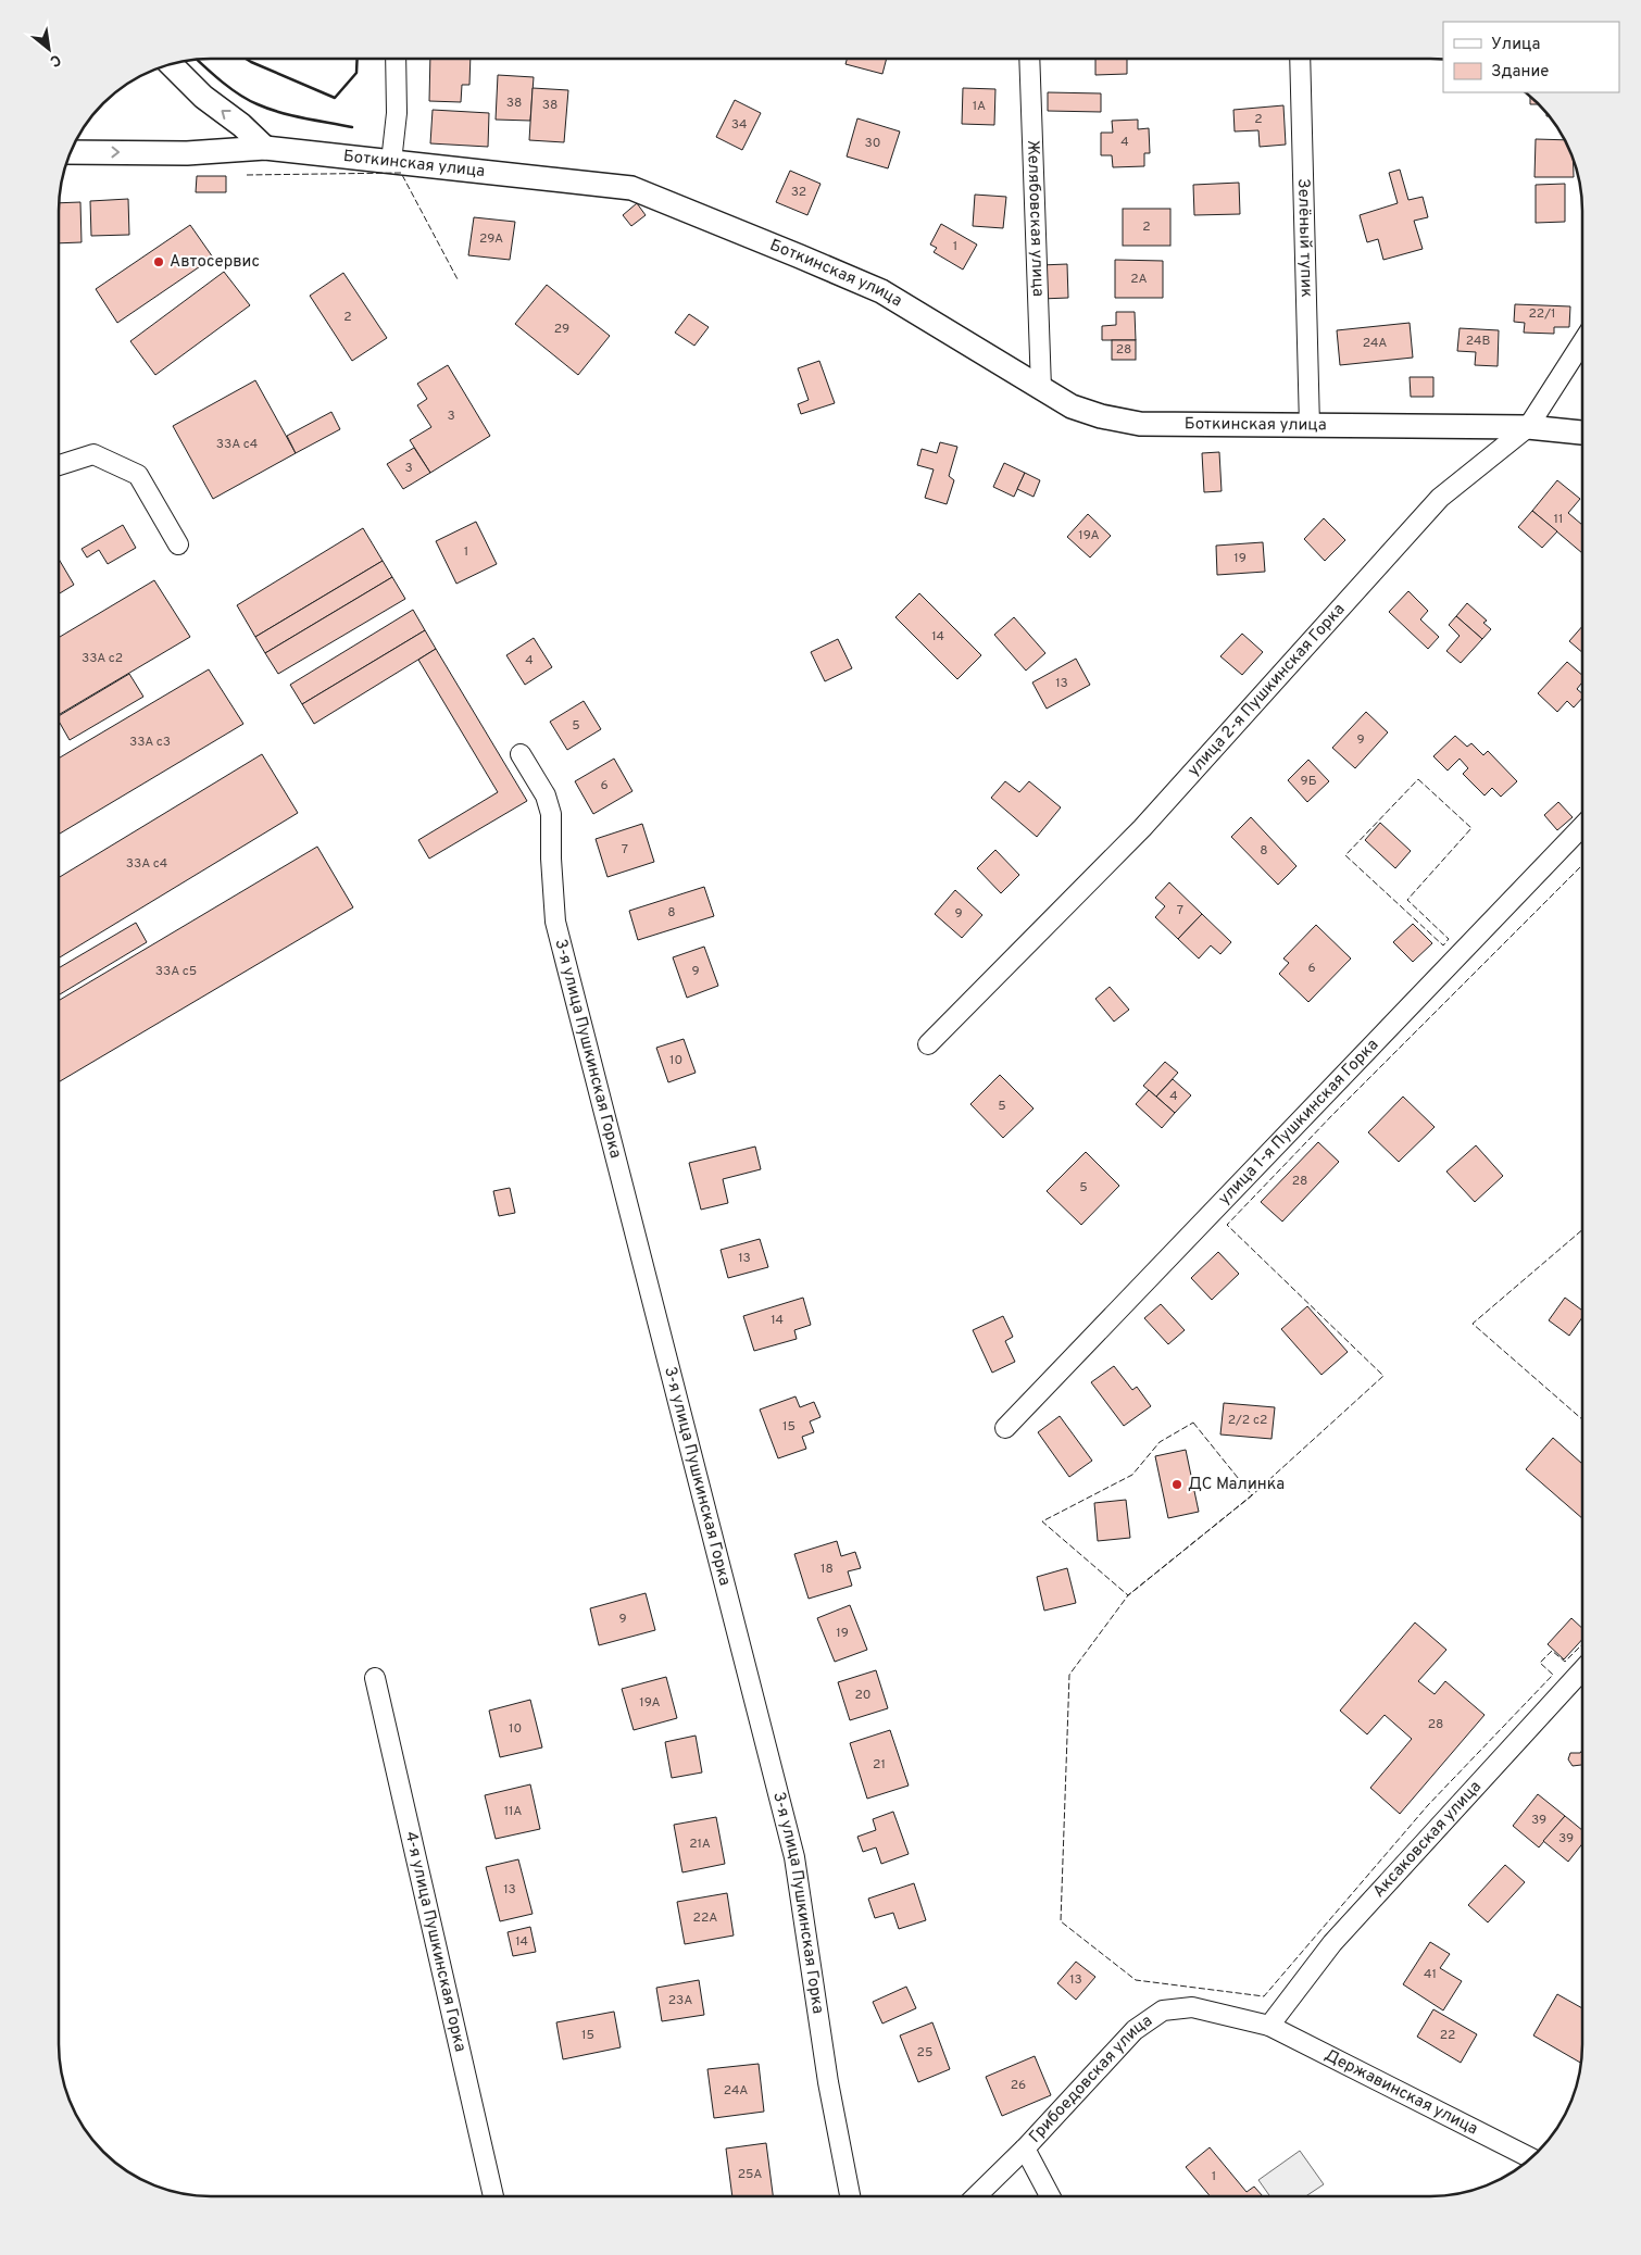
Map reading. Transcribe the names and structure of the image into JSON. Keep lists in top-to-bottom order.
{
  "streets": {
    "street": [
      "Боткинская улица",
      "Желябовская улица",
      "Зелёный тупик",
      "улица 2-я Пушкинская Горка",
      "3-я улица Пушкинская Горка",
      "улица 1-я Пушкинская Горка",
      "Аксаковская улица",
      "4-я улица Пушкинская Горка",
      "Грибоедовская улица",
      "Державинская улица"
    ]
  },
  "crossings": [
    ["Боткинская улица", "Желябовская улица"],
    ["Боткинская улица", "Зелёный тупик"],
    ["Боткинская улица", "улица 2-я Пушкинская Горка"],
    ["Аксаковская улица", "Грибоедовская улица"],
    ["Аксаковская улица", "Державинская улица"],
    ["Грибоедовская улица", "Державинская улица"]
  ],
  "places": ["Автосервис", "ДС Малинка"],
  "house_numbers": [
    "38",
    "38",
    "1А",
    "2",
    "34",
    "4",
    "30",
    "32",
    "2",
    "29А",
    "1",
    "2А",
    "22/1",
    "2",
    "29",
    "24В",
    "24А",
    "28",
    "3",
    "33А с4",
    "3",
    "11",
    "19А",
    "1",
    "19",
    "14",
    "33А с2",
    "4",
    "13",
    "5",
    "9",
    "33А с3",
    "9Б",
    "6",
    "7",
    "8",
    "33А с4",
    "7",
    "8",
    "9",
    "6",
    "33А с5",
    "9",
    "10",
    "4",
    "5",
    "28",
    "5",
    "13",
    "14",
    "2/2 с2",
    "15",
    "18",
    "9",
    "19",
    "20",
    "19А",
    "28",
    "10",
    "21",
    "11А",
    "39",
    "39",
    "21А",
    "13",
    "22А",
    "14",
    "41",
    "13",
    "23А",
    "15",
    "22",
    "25",
    "26",
    "24А",
    "25А",
    "1"
  ],
  "legend": ["Улица", "Здание"],
  "north": "bottom right"
}
